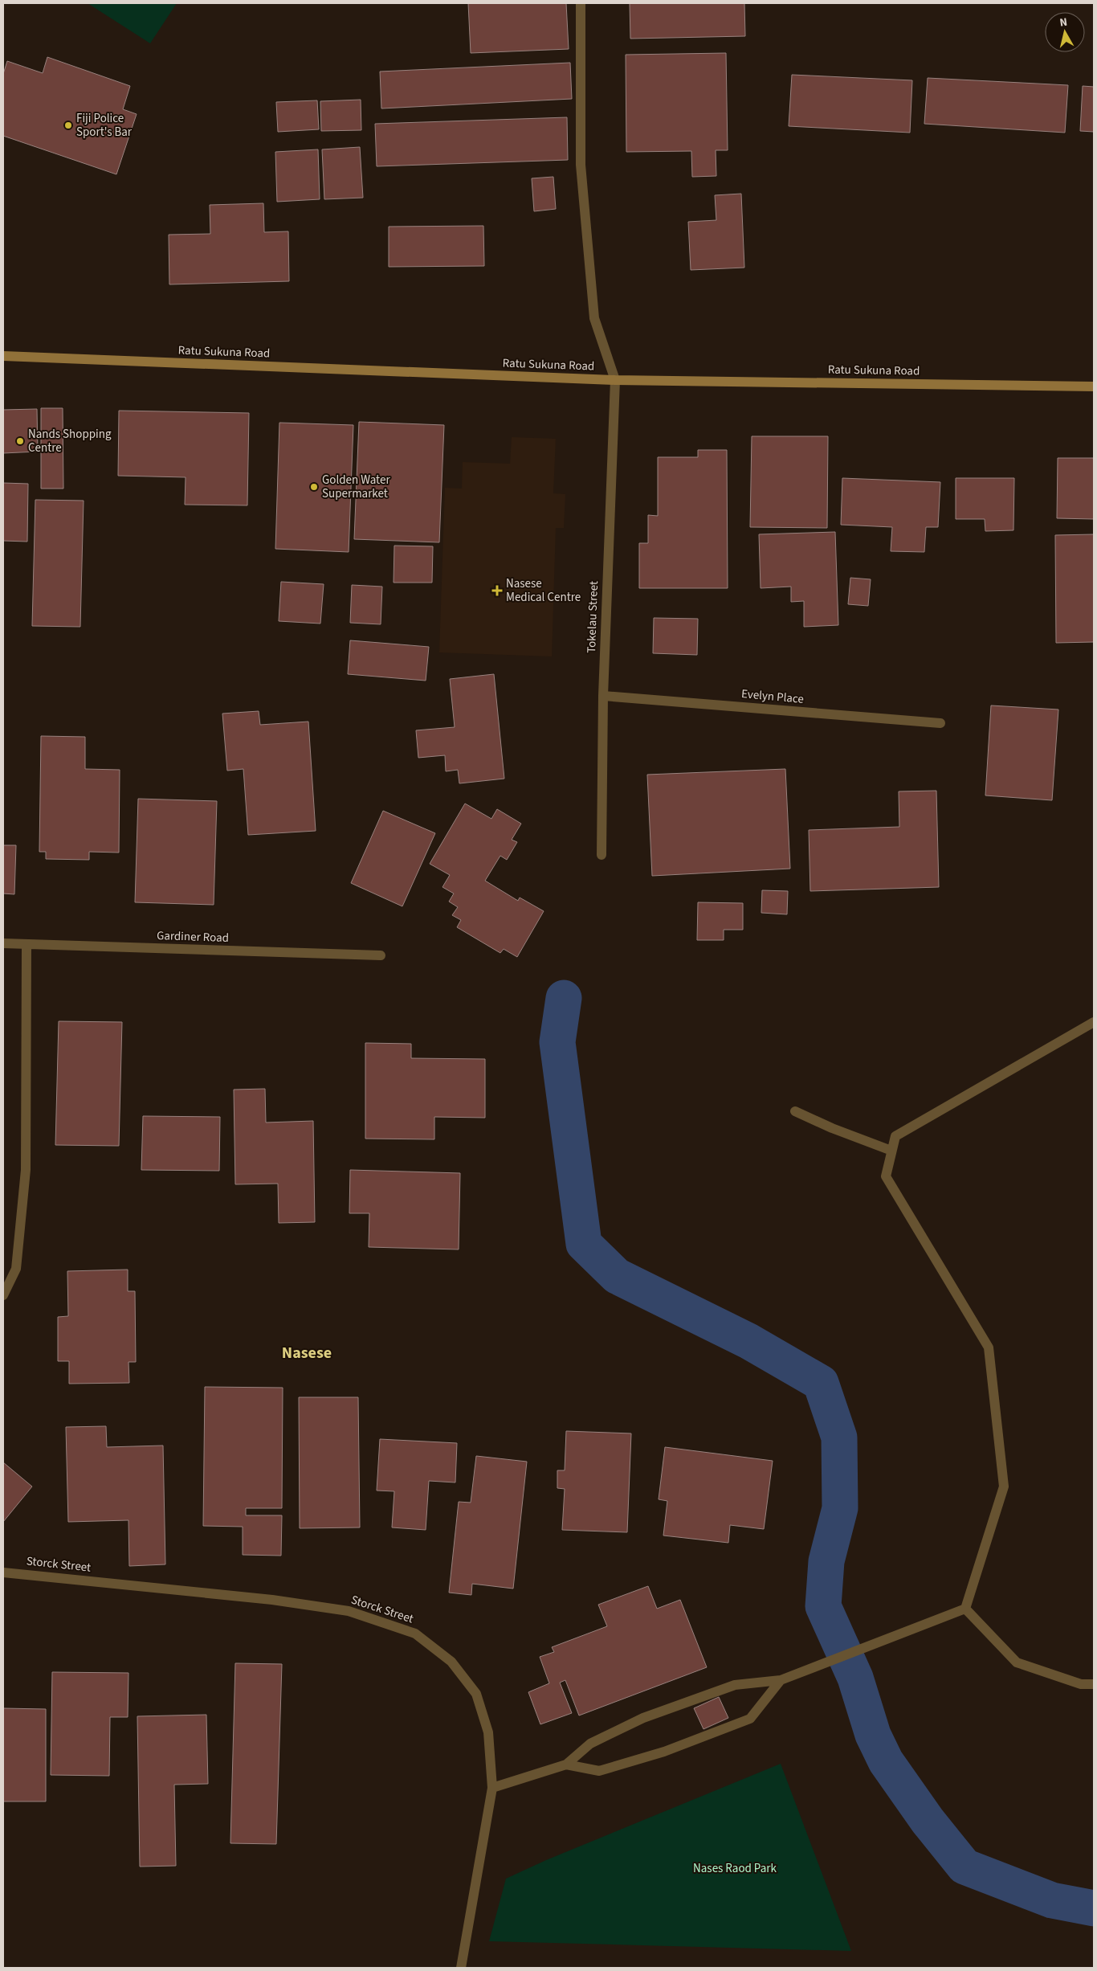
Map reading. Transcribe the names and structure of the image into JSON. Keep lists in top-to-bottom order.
{
  "streets": {
    "main road": ["Ratu Sukuna Road"],
    "street": [
      "Tokelau Street",
      "Evelyn Place",
      "Gardiner Road",
      "Storck Street"
    ]
  },
  "crossings": [
    ["Ratu Sukuna Road", "Tokelau Street"],
    ["Tokelau Street", "Evelyn Place"]
  ],
  "districts": ["Nasese"],
  "parks": ["Nases Raod Park"],
  "places": {
    "other": ["Fiji Police Sport's Bar", "Nands Shopping Centre", "Golden Water Supermarket"],
    "health": ["Nasese Medical Centre"]
  },
  "north": "top"
}
